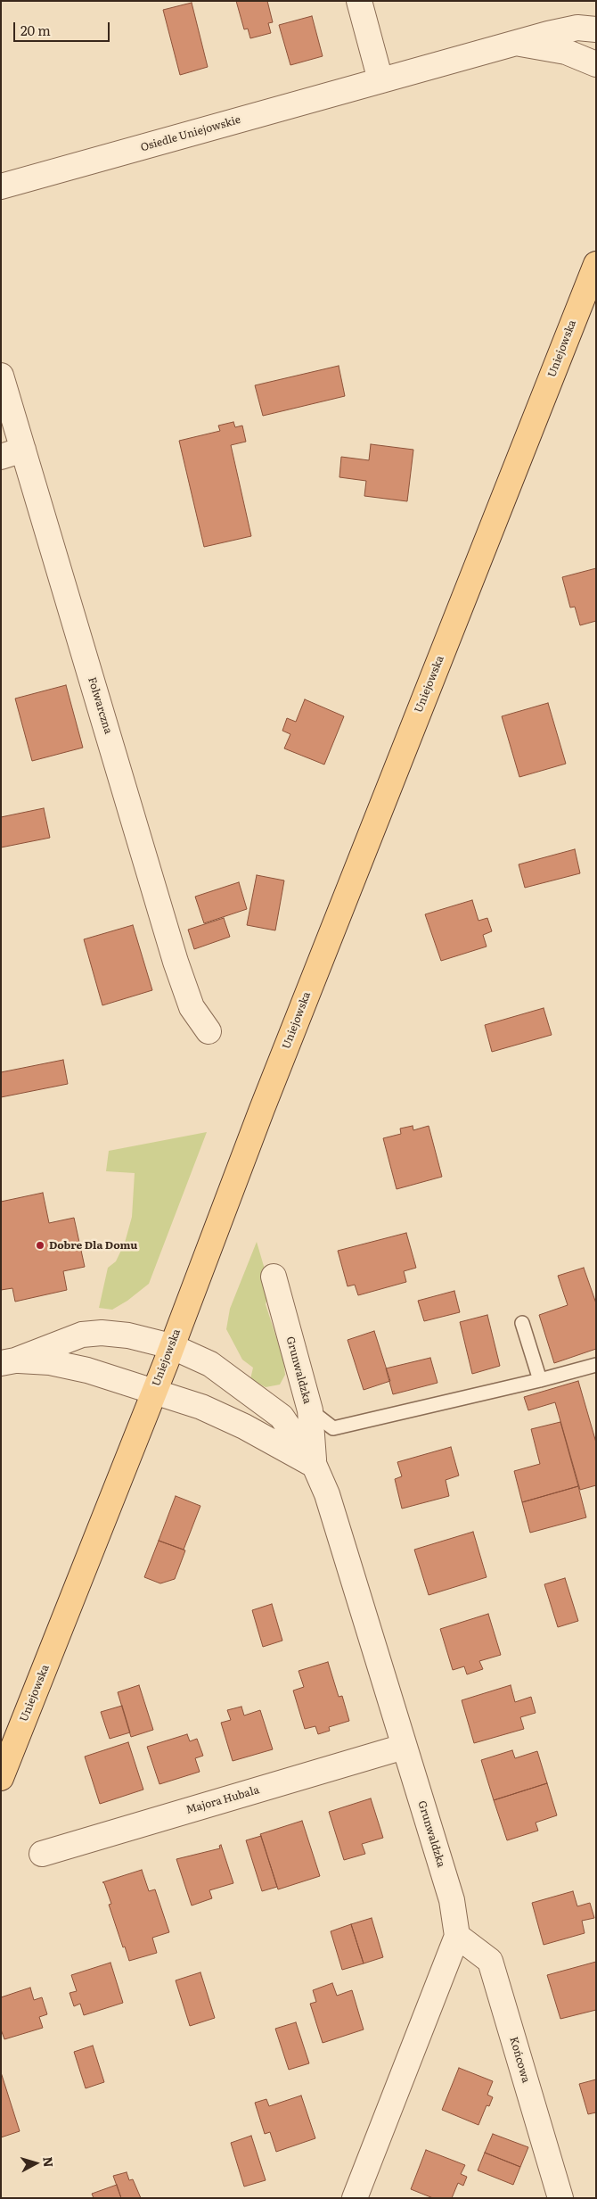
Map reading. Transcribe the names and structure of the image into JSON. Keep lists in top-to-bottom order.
{
  "streets": {
    "main road": ["Uniejowska"],
    "street": [
      "Osiedle Uniejowskie",
      "Folwarczna",
      "Grunwaldzka",
      "Majora Hubala",
      "Końcowa"
    ]
  },
  "crossings": [
    ["Uniejowska", "Grunwaldzka"],
    ["Grunwaldzka", "Majora Hubala"],
    ["Grunwaldzka", "Końcowa"]
  ],
  "places": ["Dobre Dla Domu"],
  "scale_bar": "20 m",
  "north": "right"
}
